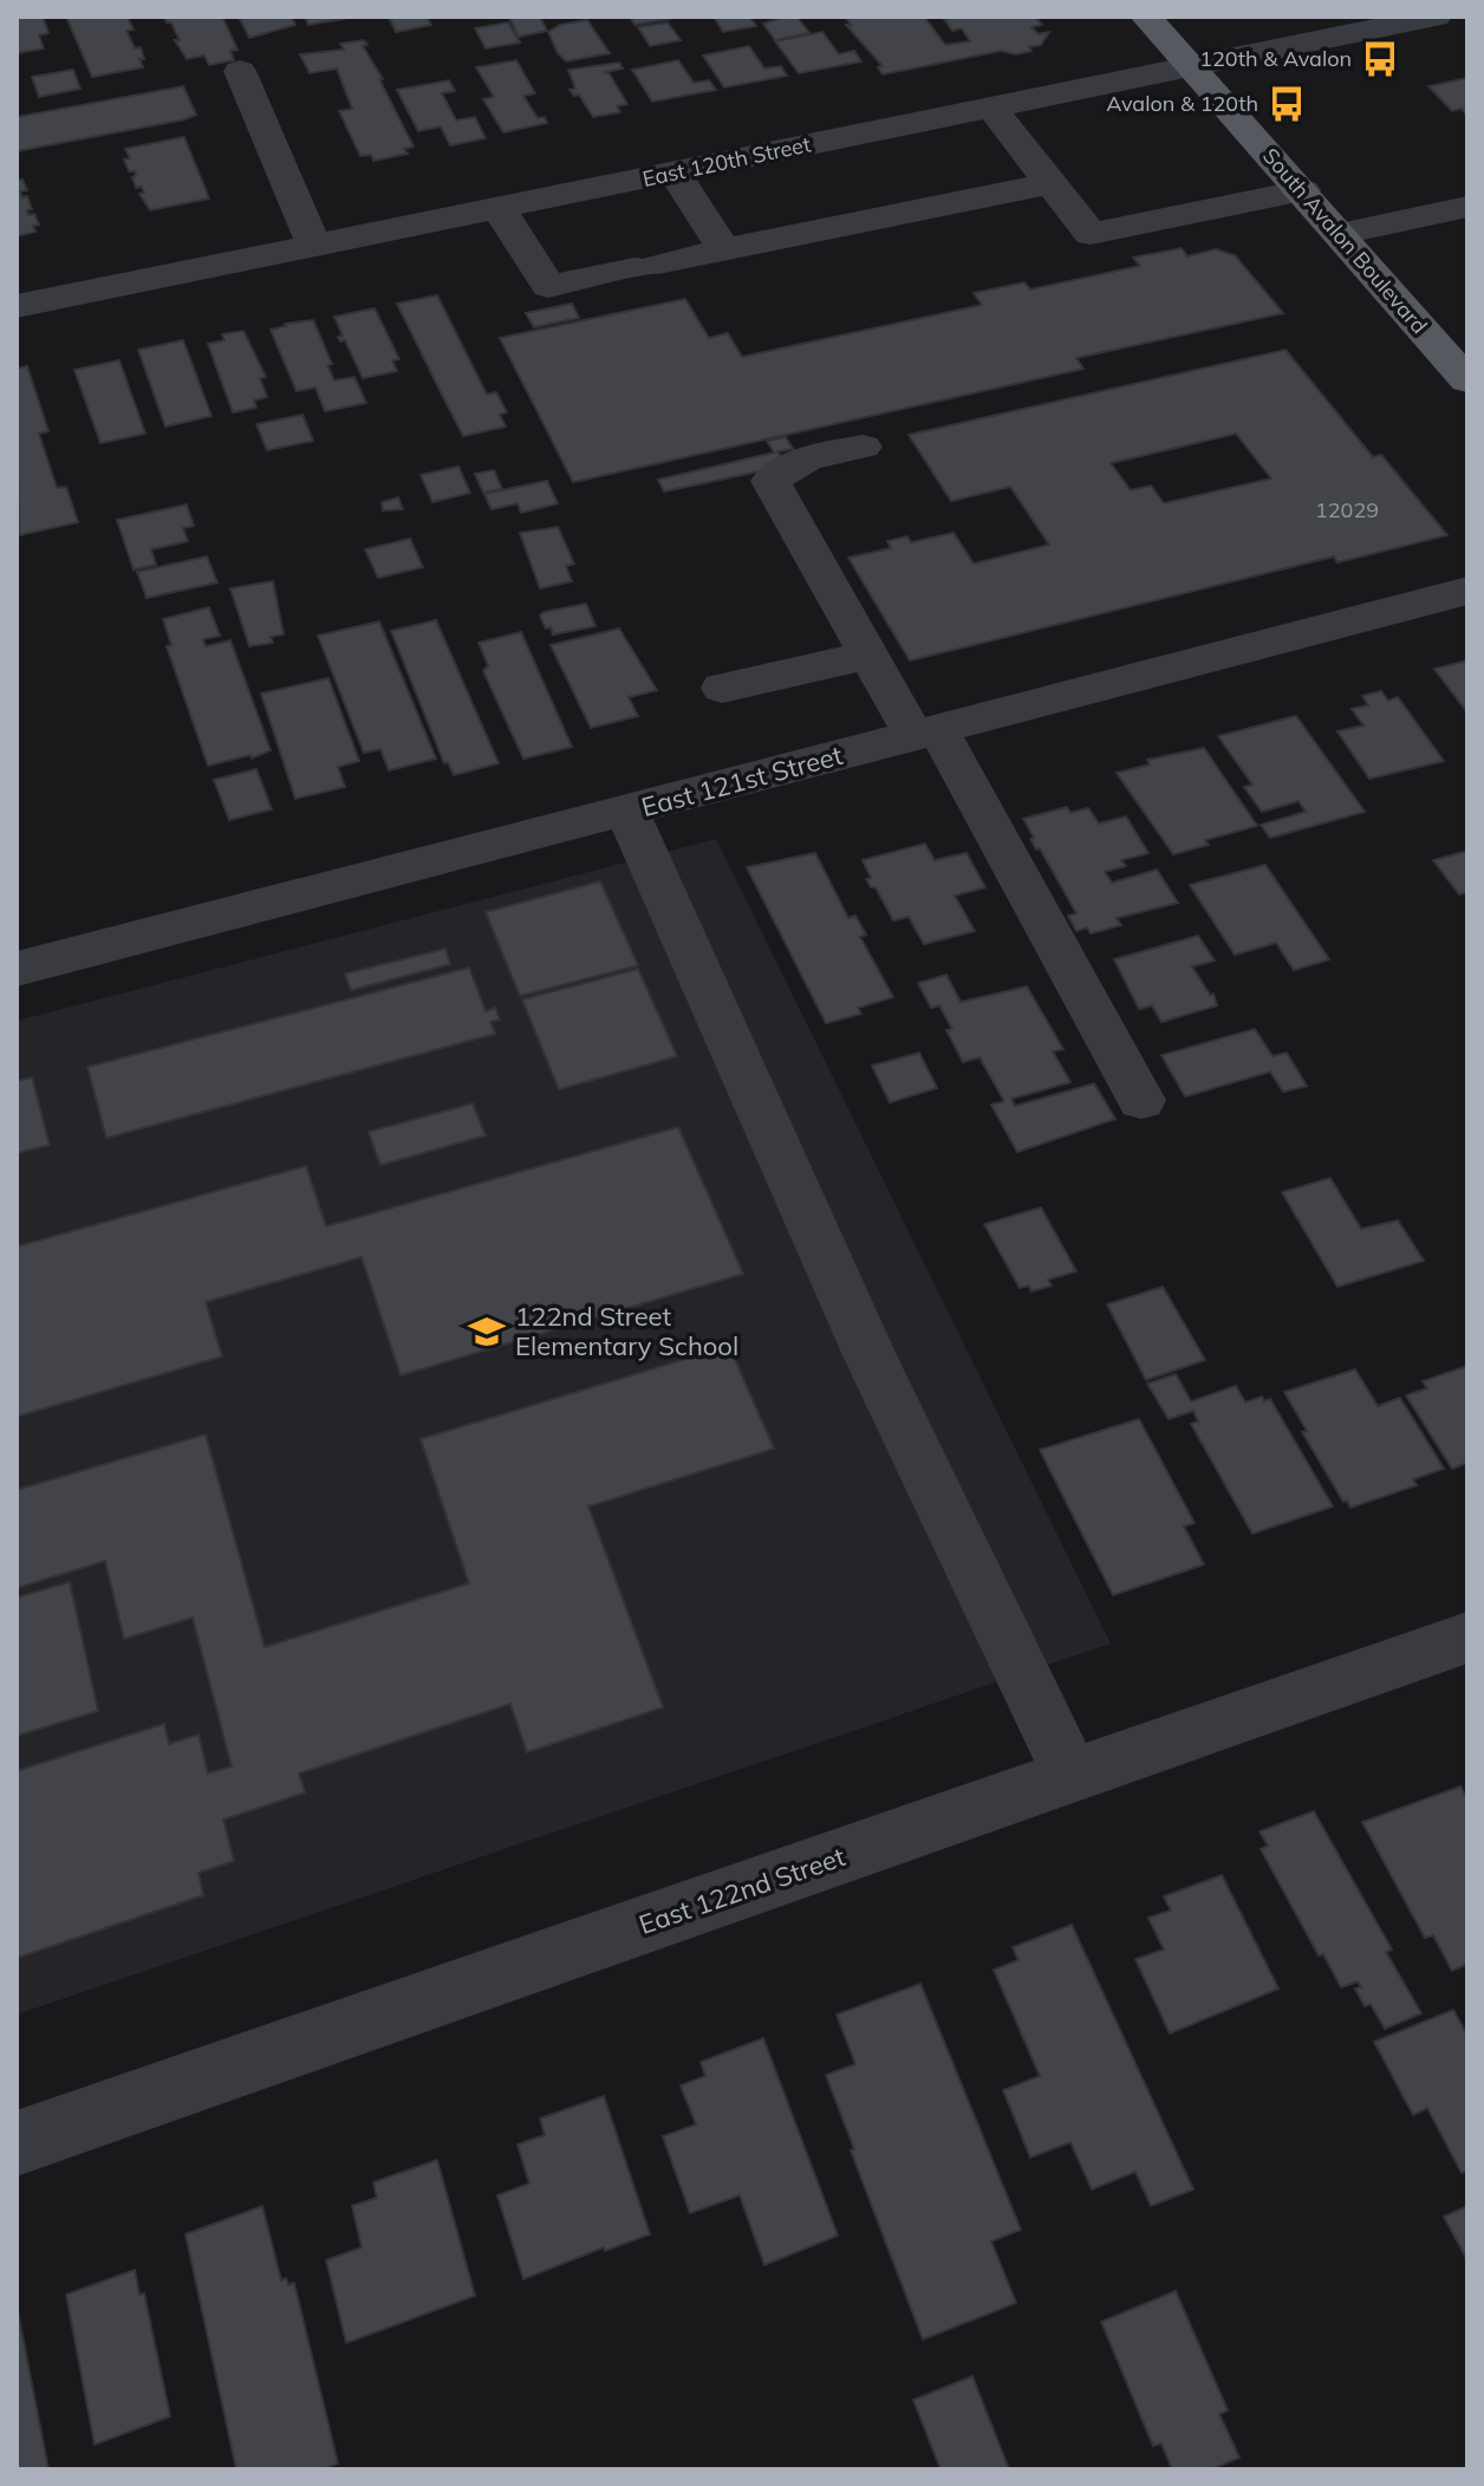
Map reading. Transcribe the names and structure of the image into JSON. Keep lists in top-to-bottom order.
{
  "streets": {
    "main road": ["South Avalon Boulevard"],
    "street": ["East 120th Street", "East 121st Street", "East 122nd Street"]
  },
  "crossings": [
    ["East 120th Street", "South Avalon Boulevard"]
  ],
  "places": {
    "bus stop": ["120th & Avalon", "Avalon & 120th"],
    "school or university": ["122nd Street Elementary School"]
  },
  "house_numbers": ["12029"]
}
